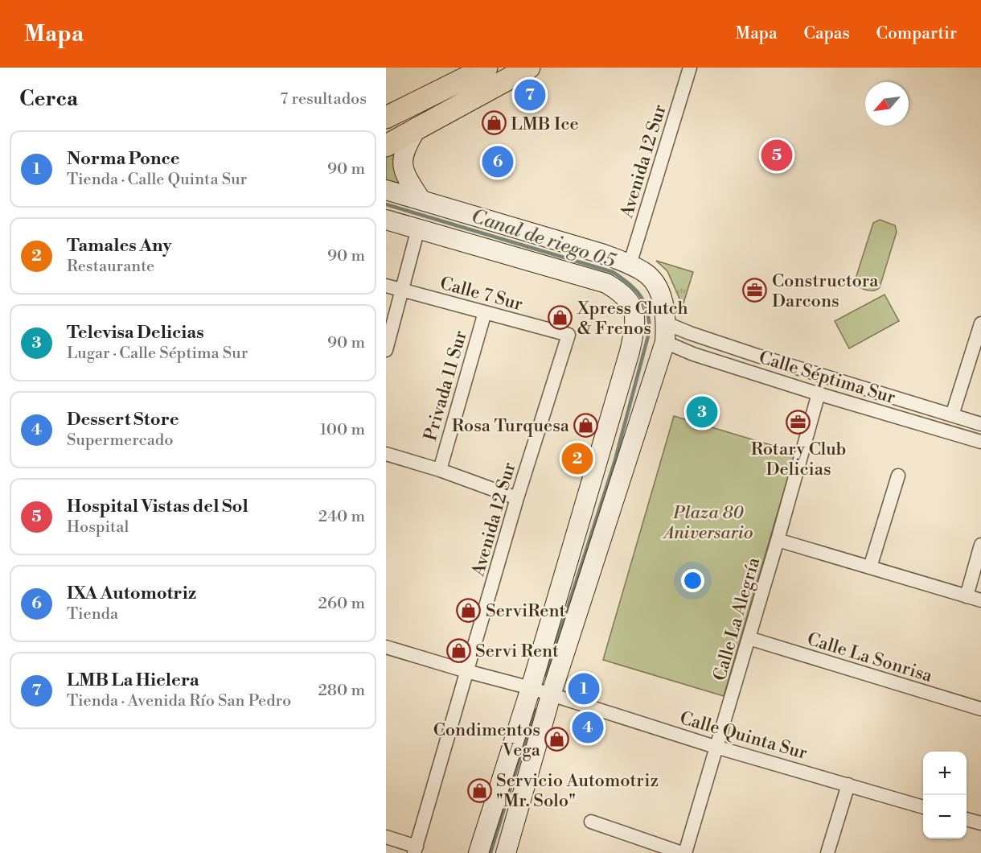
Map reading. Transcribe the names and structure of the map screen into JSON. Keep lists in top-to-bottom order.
{
  "streets": {
    "street": [
      "Avenida 12 Sur",
      "Calle 7 Sur",
      "Calle Séptima Sur",
      "Privada 11 Sur",
      "Calle La Alegría",
      "Calle La Sonrisa",
      "Calle Quinta Sur"
    ]
  },
  "crossings": [
    ["Avenida 12 Sur", "Calle 7 Sur"],
    ["Avenida 12 Sur", "Calle Quinta Sur"],
    ["Calle 7 Sur", "Privada 11 Sur"],
    ["Calle Séptima Sur", "Calle La Alegría"],
    ["Calle La Alegría", "Calle La Sonrisa"],
    ["Calle La Alegría", "Calle Quinta Sur"]
  ],
  "water": ["Canal de riego 05"],
  "parks": ["Plaza 80 Aniversario"],
  "places": {
    "shop": [
      "LMB Ice",
      "Xpress Clutch & Frenos",
      "Rosa Turquesa",
      "ServiRent",
      "Servi Rent",
      "Condimentos Vega",
      "Servicio Automotriz \"Mr. Solo\""
    ],
    "office": ["Constructora Darcons", "Rotary Club Delicias"]
  },
  "north": "bottom left",
  "page": {
    "header": "Mapa",
    "nav": ["Mapa", "Capas", "Compartir"],
    "heading": ["Cerca", "7 resultados"],
    "pins": [
      "7",
      "5",
      "6",
      "3",
      "2",
      "1",
      "4"
    ],
    "list": [
      {
        "mark": "1",
        "name": "Norma Ponce",
        "note": "Tienda · Calle Quinta Sur",
        "value": "90 m"
      },
      {
        "mark": "2",
        "name": "Tamales Any",
        "note": "Restaurante",
        "value": "90 m"
      },
      {
        "mark": "3",
        "name": "Televisa Delicias",
        "note": "Lugar · Calle Séptima Sur",
        "value": "90 m"
      },
      {
        "mark": "4",
        "name": "Dessert Store",
        "note": "Supermercado",
        "value": "100 m"
      },
      {
        "mark": "5",
        "name": "Hospital Vistas del Sol",
        "note": "Hospital",
        "value": "240 m"
      },
      {
        "mark": "6",
        "name": "IXA Automotriz",
        "note": "Tienda",
        "value": "260 m"
      },
      {
        "mark": "7",
        "name": "LMB La Hielera",
        "note": "Tienda · Avenida Río San Pedro",
        "value": "280 m"
      }
    ],
    "map_buttons": ["+", "−"]
  }
}
